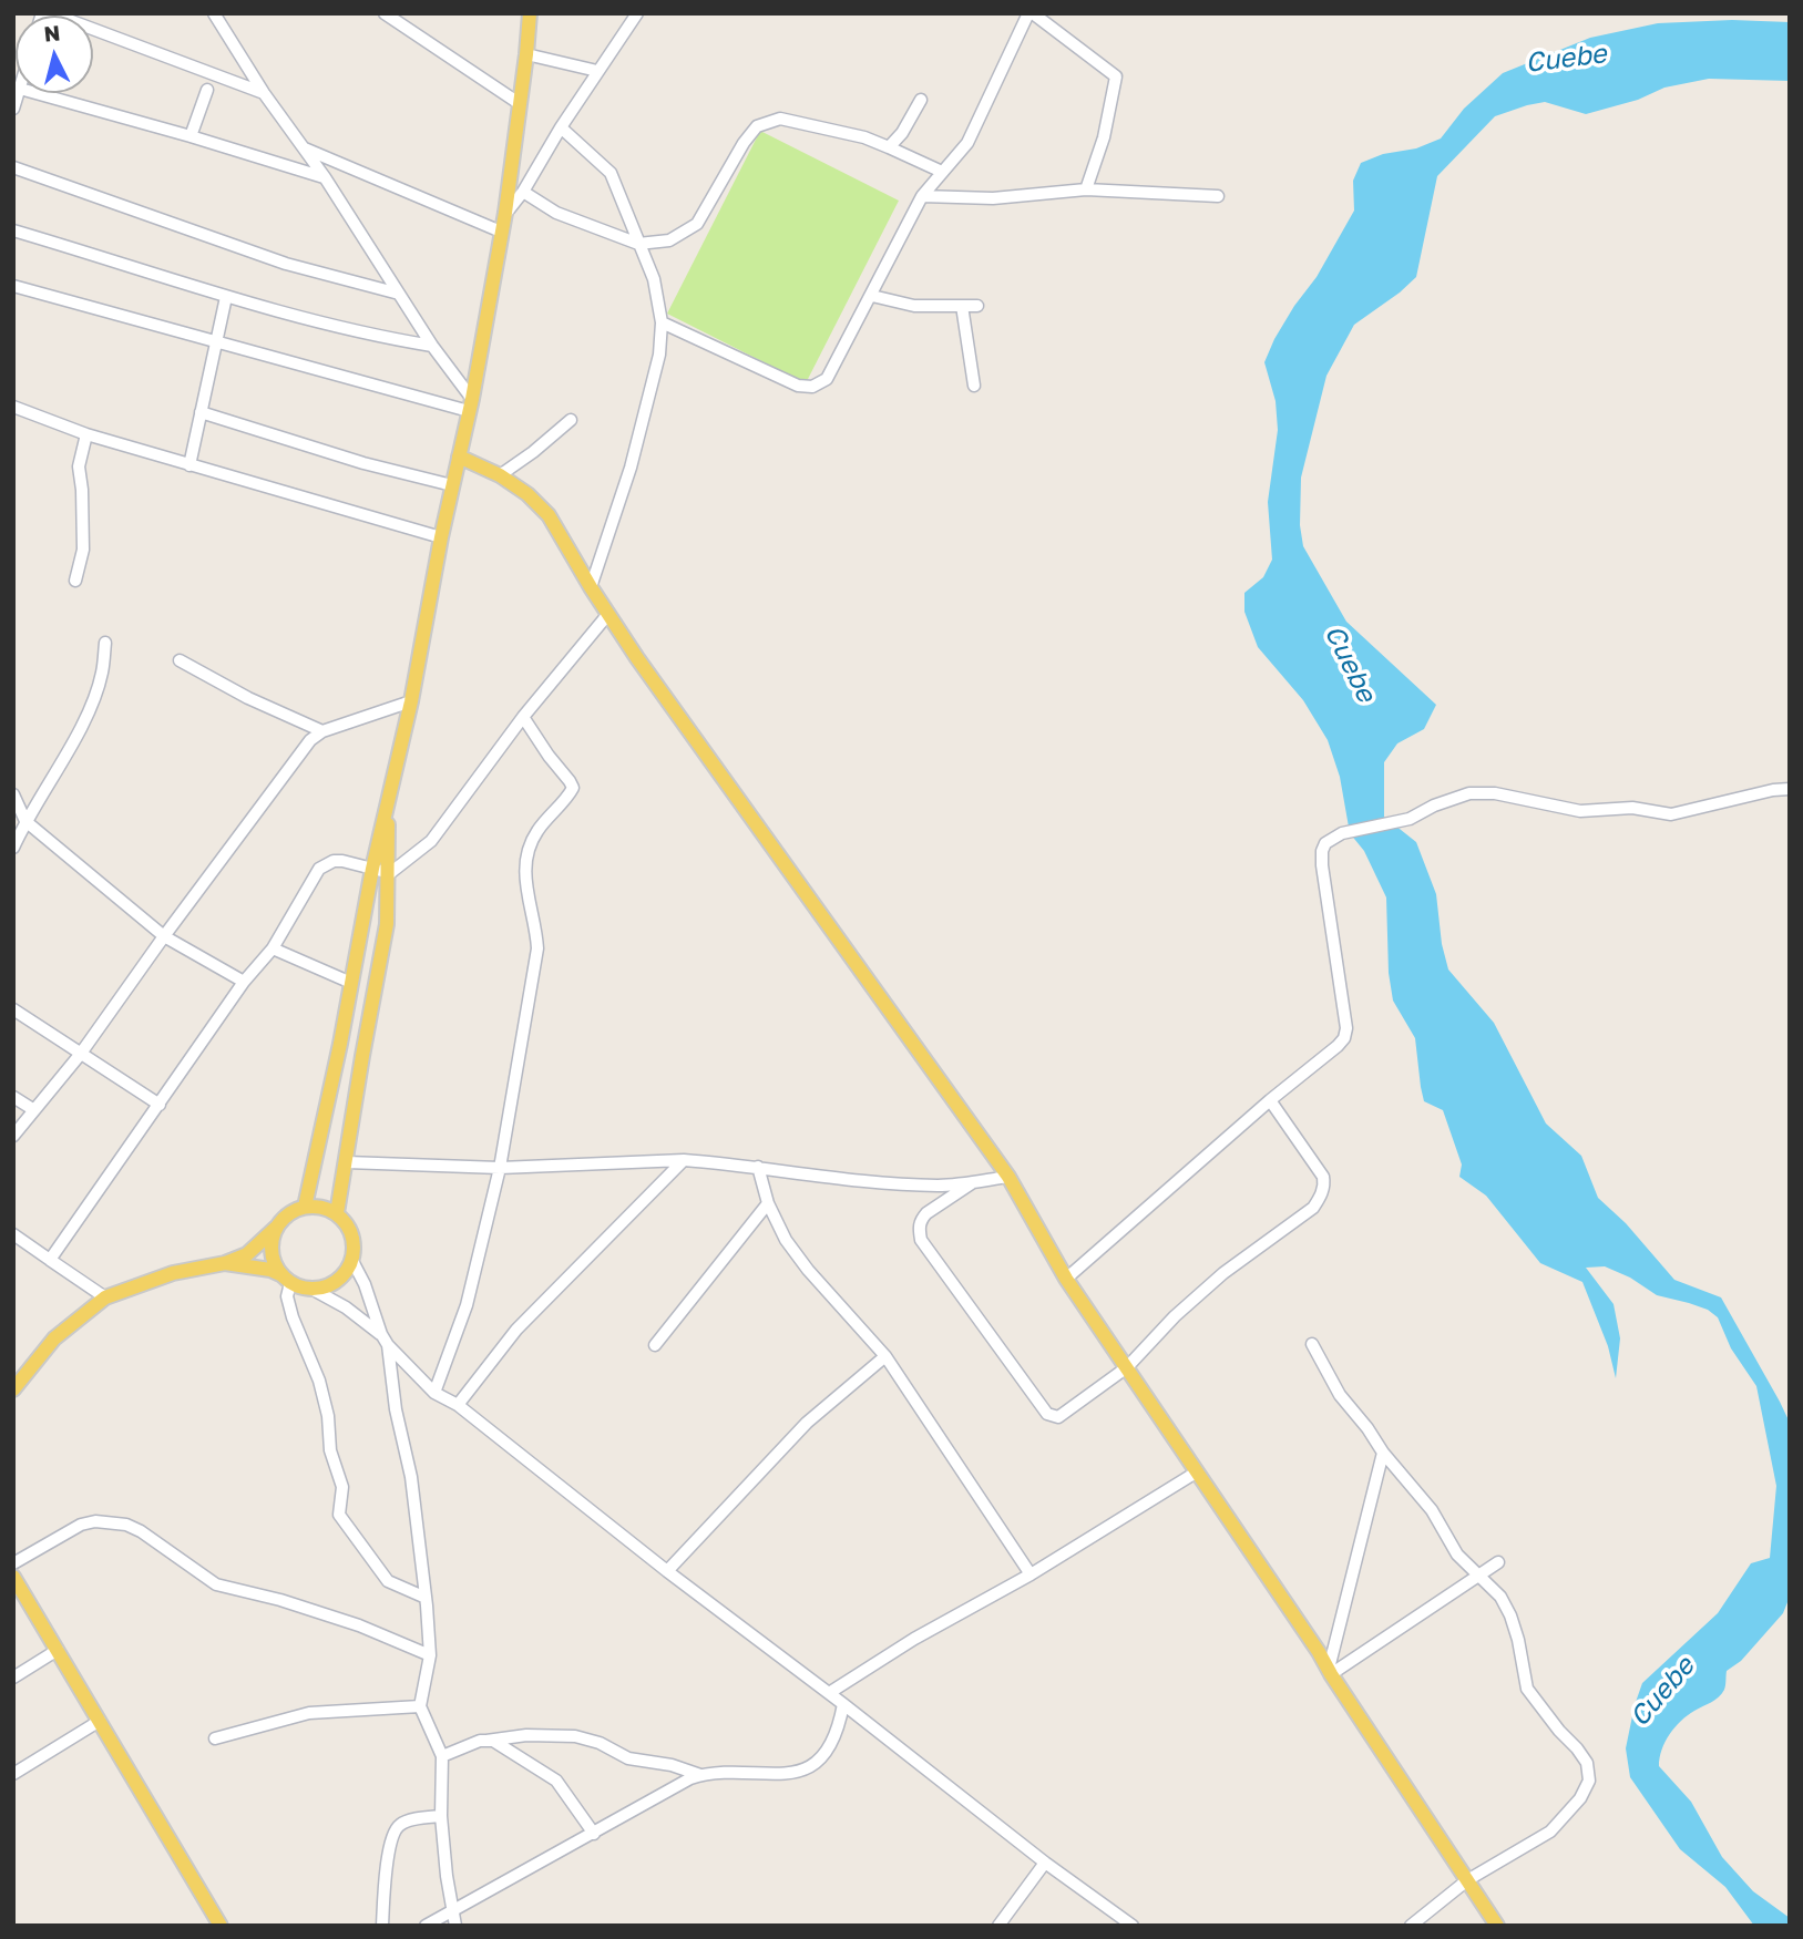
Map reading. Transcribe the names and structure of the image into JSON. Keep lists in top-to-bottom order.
{
  "water": ["Cuebe"],
  "north": "top"
}
